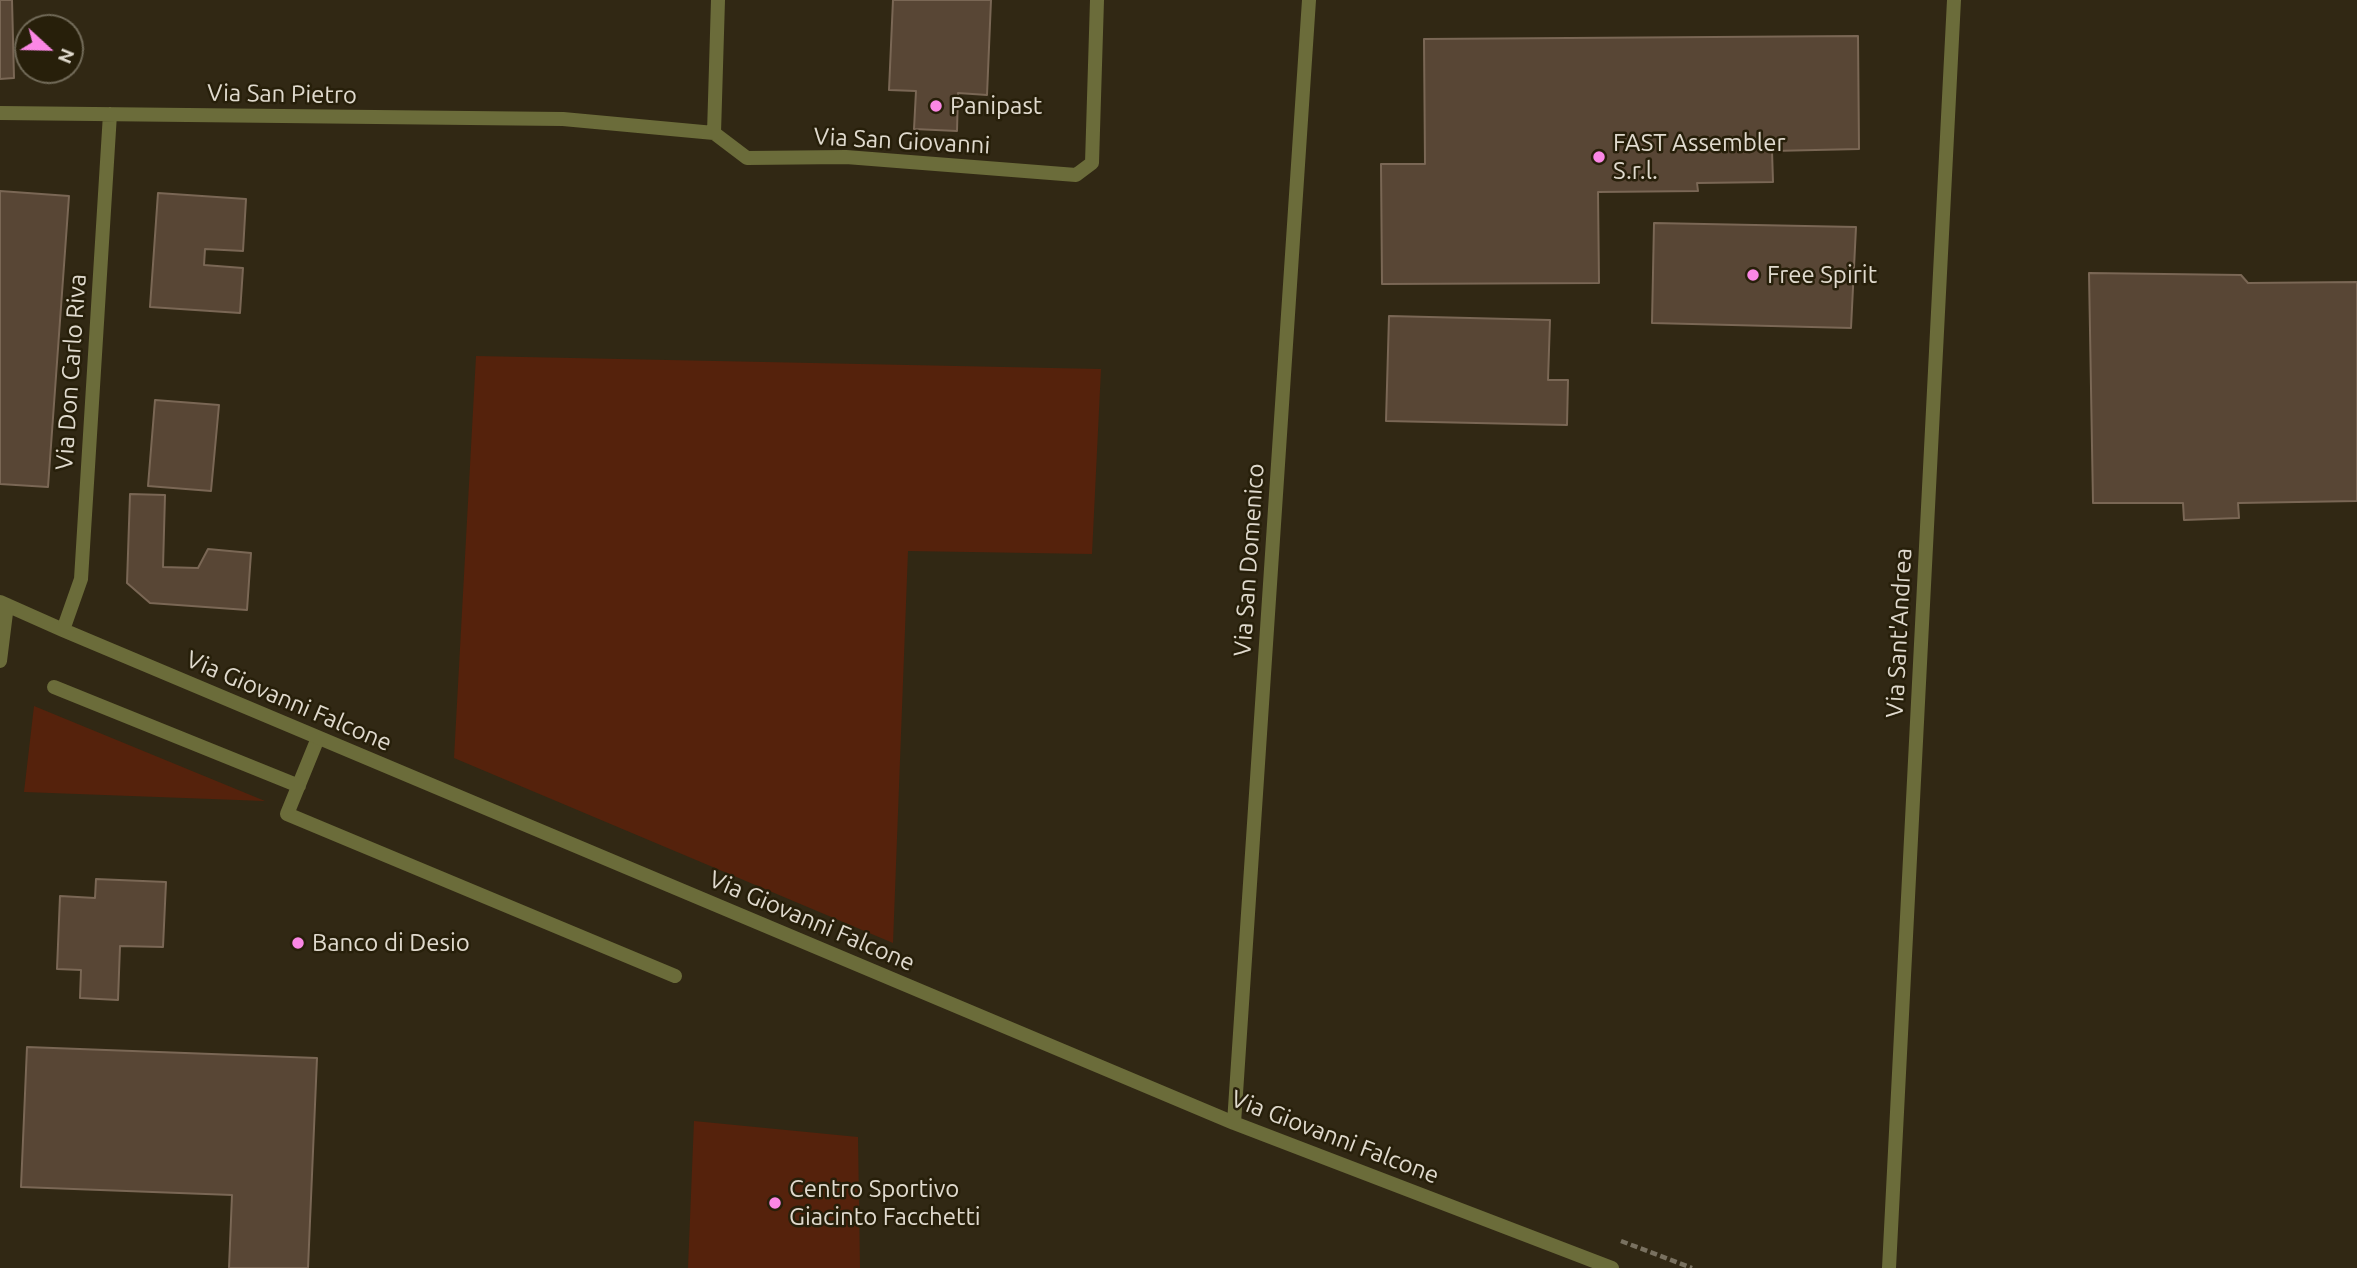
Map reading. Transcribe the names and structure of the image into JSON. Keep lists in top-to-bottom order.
{
  "streets": {
    "street": [
      "Via San Pietro",
      "Via San Giovanni",
      "Via Don Carlo Riva",
      "Via San Domenico",
      "Via Sant'Andrea",
      "Via Giovanni Falcone"
    ]
  },
  "crossings": [
    ["Via San Pietro", "Via San Giovanni"],
    ["Via San Pietro", "Via Don Carlo Riva"],
    ["Via Don Carlo Riva", "Via Giovanni Falcone"],
    ["Via San Domenico", "Via Giovanni Falcone"]
  ],
  "places": [
    "Panipast",
    "FAST Assembler S.r.l.",
    "Free Spirit",
    "Banco di Desio",
    "Centro Sportivo Giacinto Facchetti"
  ],
  "north": "right"
}
